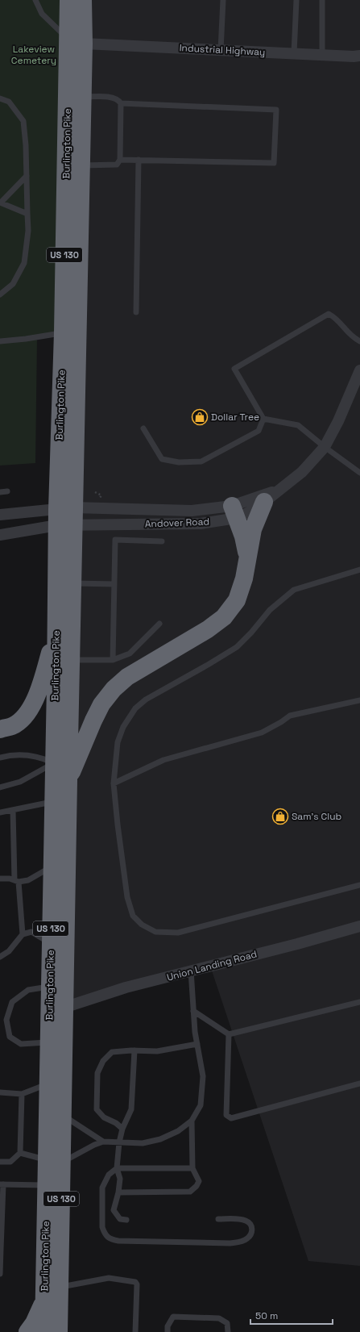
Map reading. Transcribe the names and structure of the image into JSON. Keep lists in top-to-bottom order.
{
  "streets": {
    "highway": ["Burlington Pike", "US 130"],
    "street": ["Industrial Highway", "Andover Road", "Union Landing Road"]
  },
  "crossings": [
    ["Industrial Highway", "Burlington Pike"],
    ["Burlington Pike", "Andover Road"],
    ["Burlington Pike", "Union Landing Road"]
  ],
  "parks": ["Lakeview Cemetery"],
  "places": {
    "shop": ["Dollar Tree", "Sam's Club"]
  },
  "scale_bar": "50 m"
}
